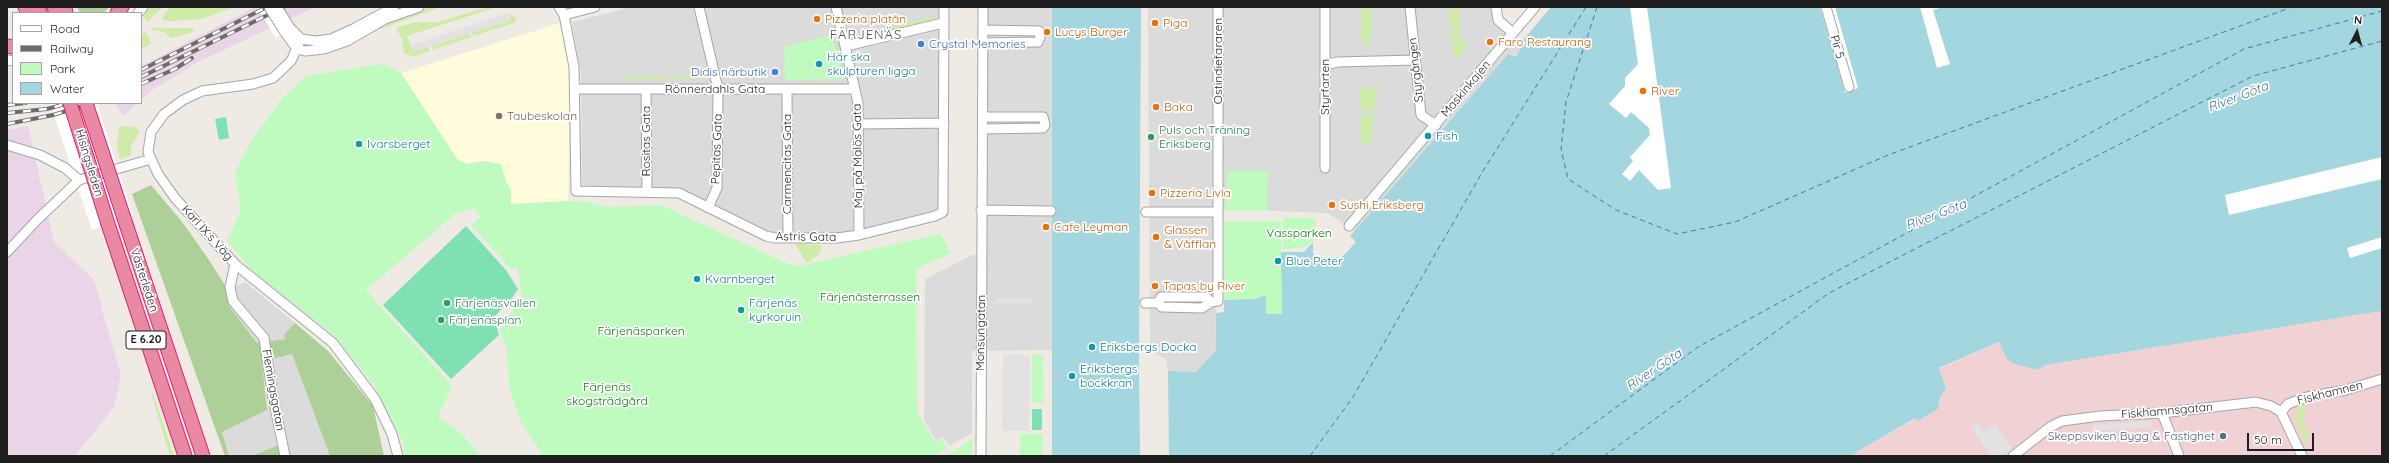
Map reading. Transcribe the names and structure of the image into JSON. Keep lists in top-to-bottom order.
{
  "streets": {
    "highway": ["Hisingsleden", "Västerleden", "E 6.20"],
    "street": [
      "Pir 5",
      "Ostindiefararen",
      "Styrgången",
      "Styrfarten",
      "Rönnerdahls Gata",
      "Maskinkajen",
      "Rositas Gata",
      "Pepitas Gata",
      "Maj på Malös Gata",
      "Carmencitas Gata",
      "Karl IX:s Väg",
      "Astris Gata",
      "Monsungatan",
      "Flemingsgatan",
      "Fiskhamnen",
      "Fiskhamnsgatan"
    ]
  },
  "crossings": [
    ["Styrgången", "Maskinkajen"],
    ["Rönnerdahls Gata", "Rositas Gata"],
    ["Rönnerdahls Gata", "Pepitas Gata"],
    ["Rönnerdahls Gata", "Maj på Malös Gata"],
    ["Rönnerdahls Gata", "Carmencitas Gata"],
    ["Rönnerdahls Gata", "Astris Gata"],
    ["Rositas Gata", "Astris Gata"],
    ["Pepitas Gata", "Astris Gata"],
    ["Maj på Malös Gata", "Astris Gata"],
    ["Hisingsleden", "Västerleden"],
    ["Carmencitas Gata", "Astris Gata"],
    ["Karl IX:s Väg", "Flemingsgatan"],
    ["Fiskhamnen", "Fiskhamnsgatan"]
  ],
  "districts": ["FÄRJENÄS"],
  "water": ["River Göta"],
  "parks": [
    "Vassparken",
    "Färjenästerrassen",
    "Färjenäsparken",
    "Färjenäs skogsträdgård"
  ],
  "places": [
    "Pizzeria platån",
    "Piga",
    "Lucys Burger",
    "Faro Restaurang",
    "Crystal Memories",
    "Här ska skulpturen ligga",
    "Didis närbutik",
    "River",
    "Baka",
    "Taubeskolan",
    "Fish",
    "Puls och Träning Eriksberg",
    "Ivarsberget",
    "Pizzeria Livia",
    "Sushi Eriksberg",
    "Cafe Leyman",
    "Glassen & Våfflan",
    "Blue Peter",
    "Kvarnberget",
    "Tapas by River",
    "Färjenäsvallen",
    "Färjenäs kyrkoruin",
    "Färjenäsplan",
    "Eriksbergs Docka",
    "Eriksbergs bockkran",
    "Skeppsviken Bygg & Fastighet"
  ],
  "legend": [
    "Road",
    "Railway",
    "Park",
    "Water"
  ],
  "scale_bar": "50 m",
  "north": "top"
}
